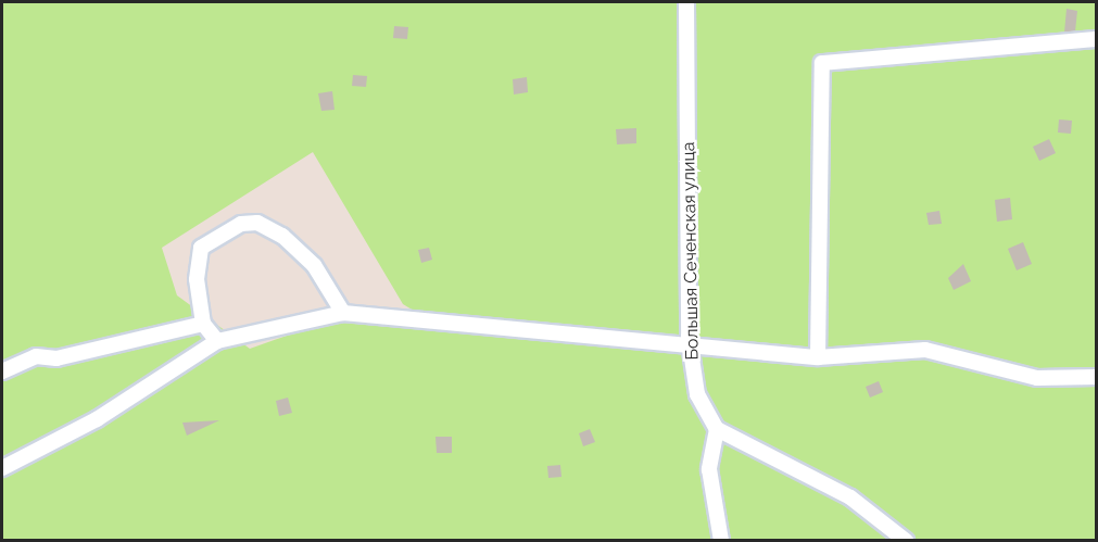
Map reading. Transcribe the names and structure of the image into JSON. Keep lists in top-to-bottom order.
{
  "streets": {
    "street": ["Большая Сеченская улица"]
  }
}
